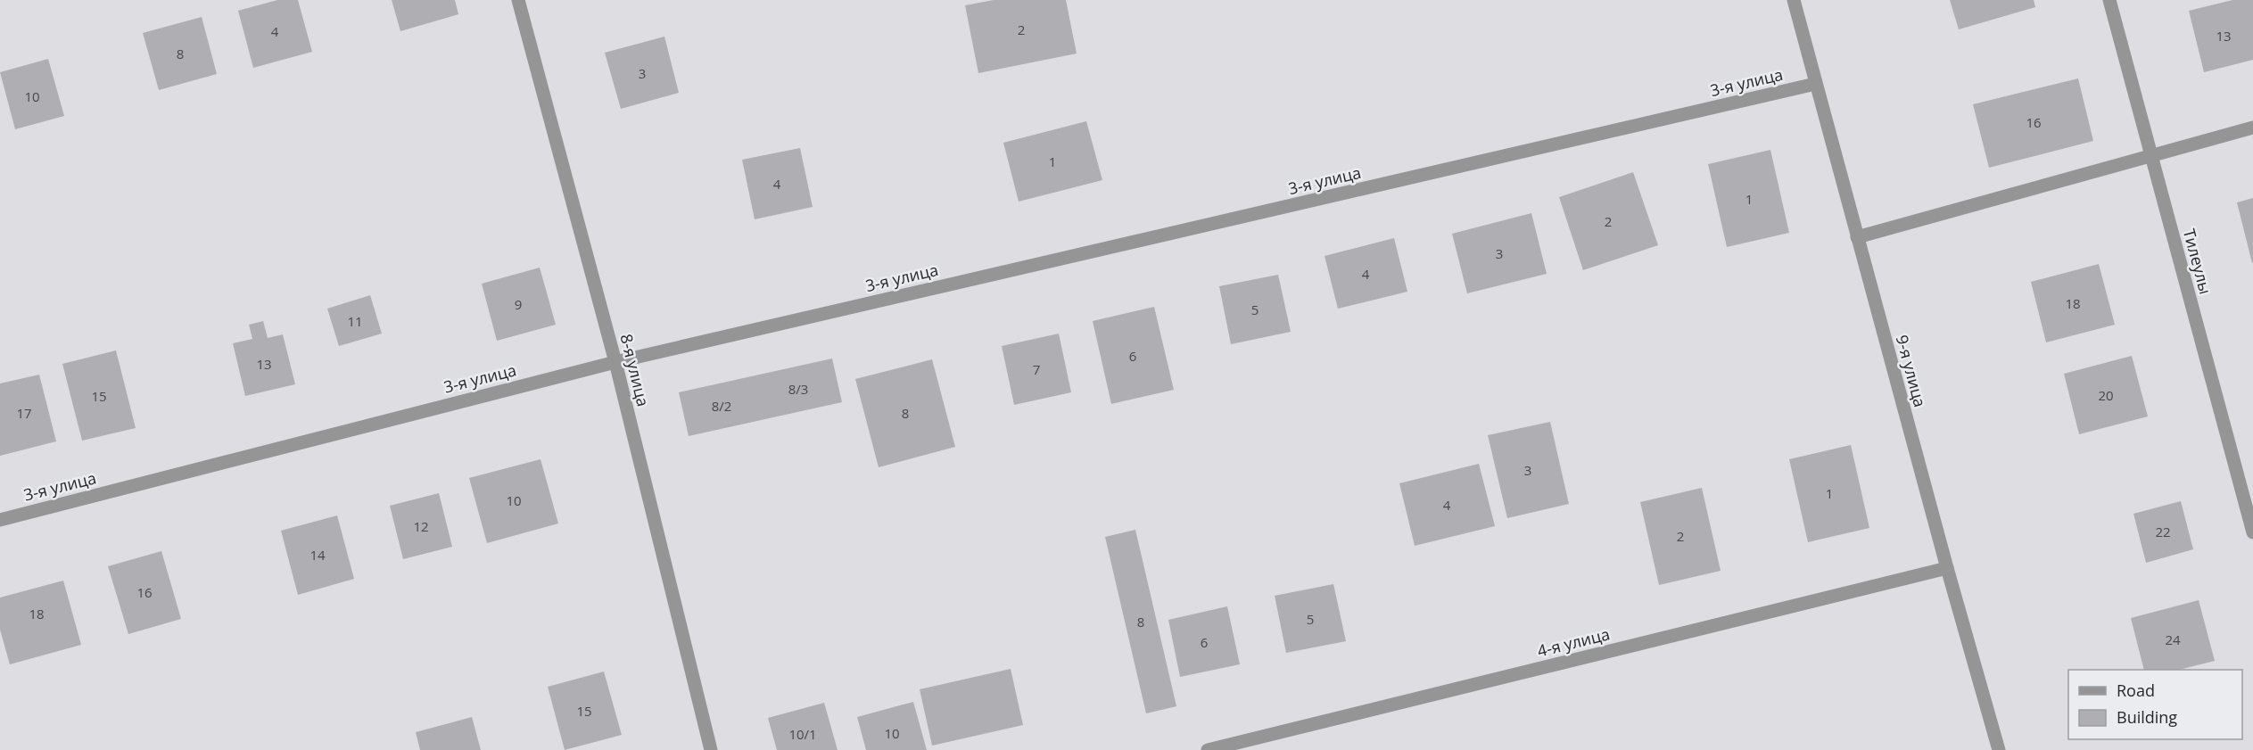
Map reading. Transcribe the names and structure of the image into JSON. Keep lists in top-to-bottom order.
{
  "streets": {
    "street": [
      "3-я улица",
      "Тилеулы",
      "8-я улица",
      "9-я улица",
      "4-я улица"
    ]
  },
  "crossings": [
    ["3-я улица", "8-я улица"],
    ["3-я улица", "9-я улица"],
    ["9-я улица", "4-я улица"]
  ],
  "house_numbers": [
    "2",
    "4",
    "13",
    "8",
    "3",
    "10",
    "16",
    "1",
    "4",
    "1",
    "2",
    "3",
    "4",
    "18",
    "9",
    "5",
    "11",
    "6",
    "13",
    "7",
    "8/3",
    "20",
    "15",
    "8/2",
    "17",
    "8",
    "3",
    "1",
    "10",
    "4",
    "12",
    "22",
    "2",
    "14",
    "16",
    "18",
    "5",
    "8",
    "24",
    "6",
    "15",
    "10",
    "10/1"
  ],
  "legend": ["Road", "Building"]
}
